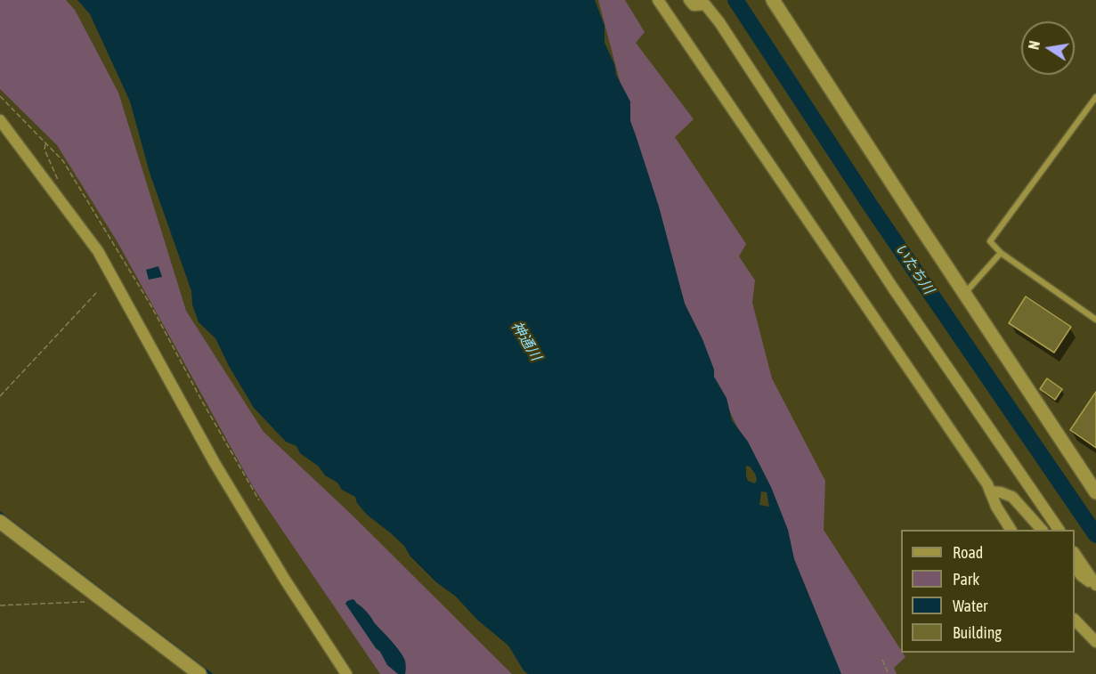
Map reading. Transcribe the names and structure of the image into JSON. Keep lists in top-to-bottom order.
{
  "water": ["いたち川", "神通川"],
  "legend": [
    "Road",
    "Park",
    "Water",
    "Building"
  ],
  "north": "left"
}
